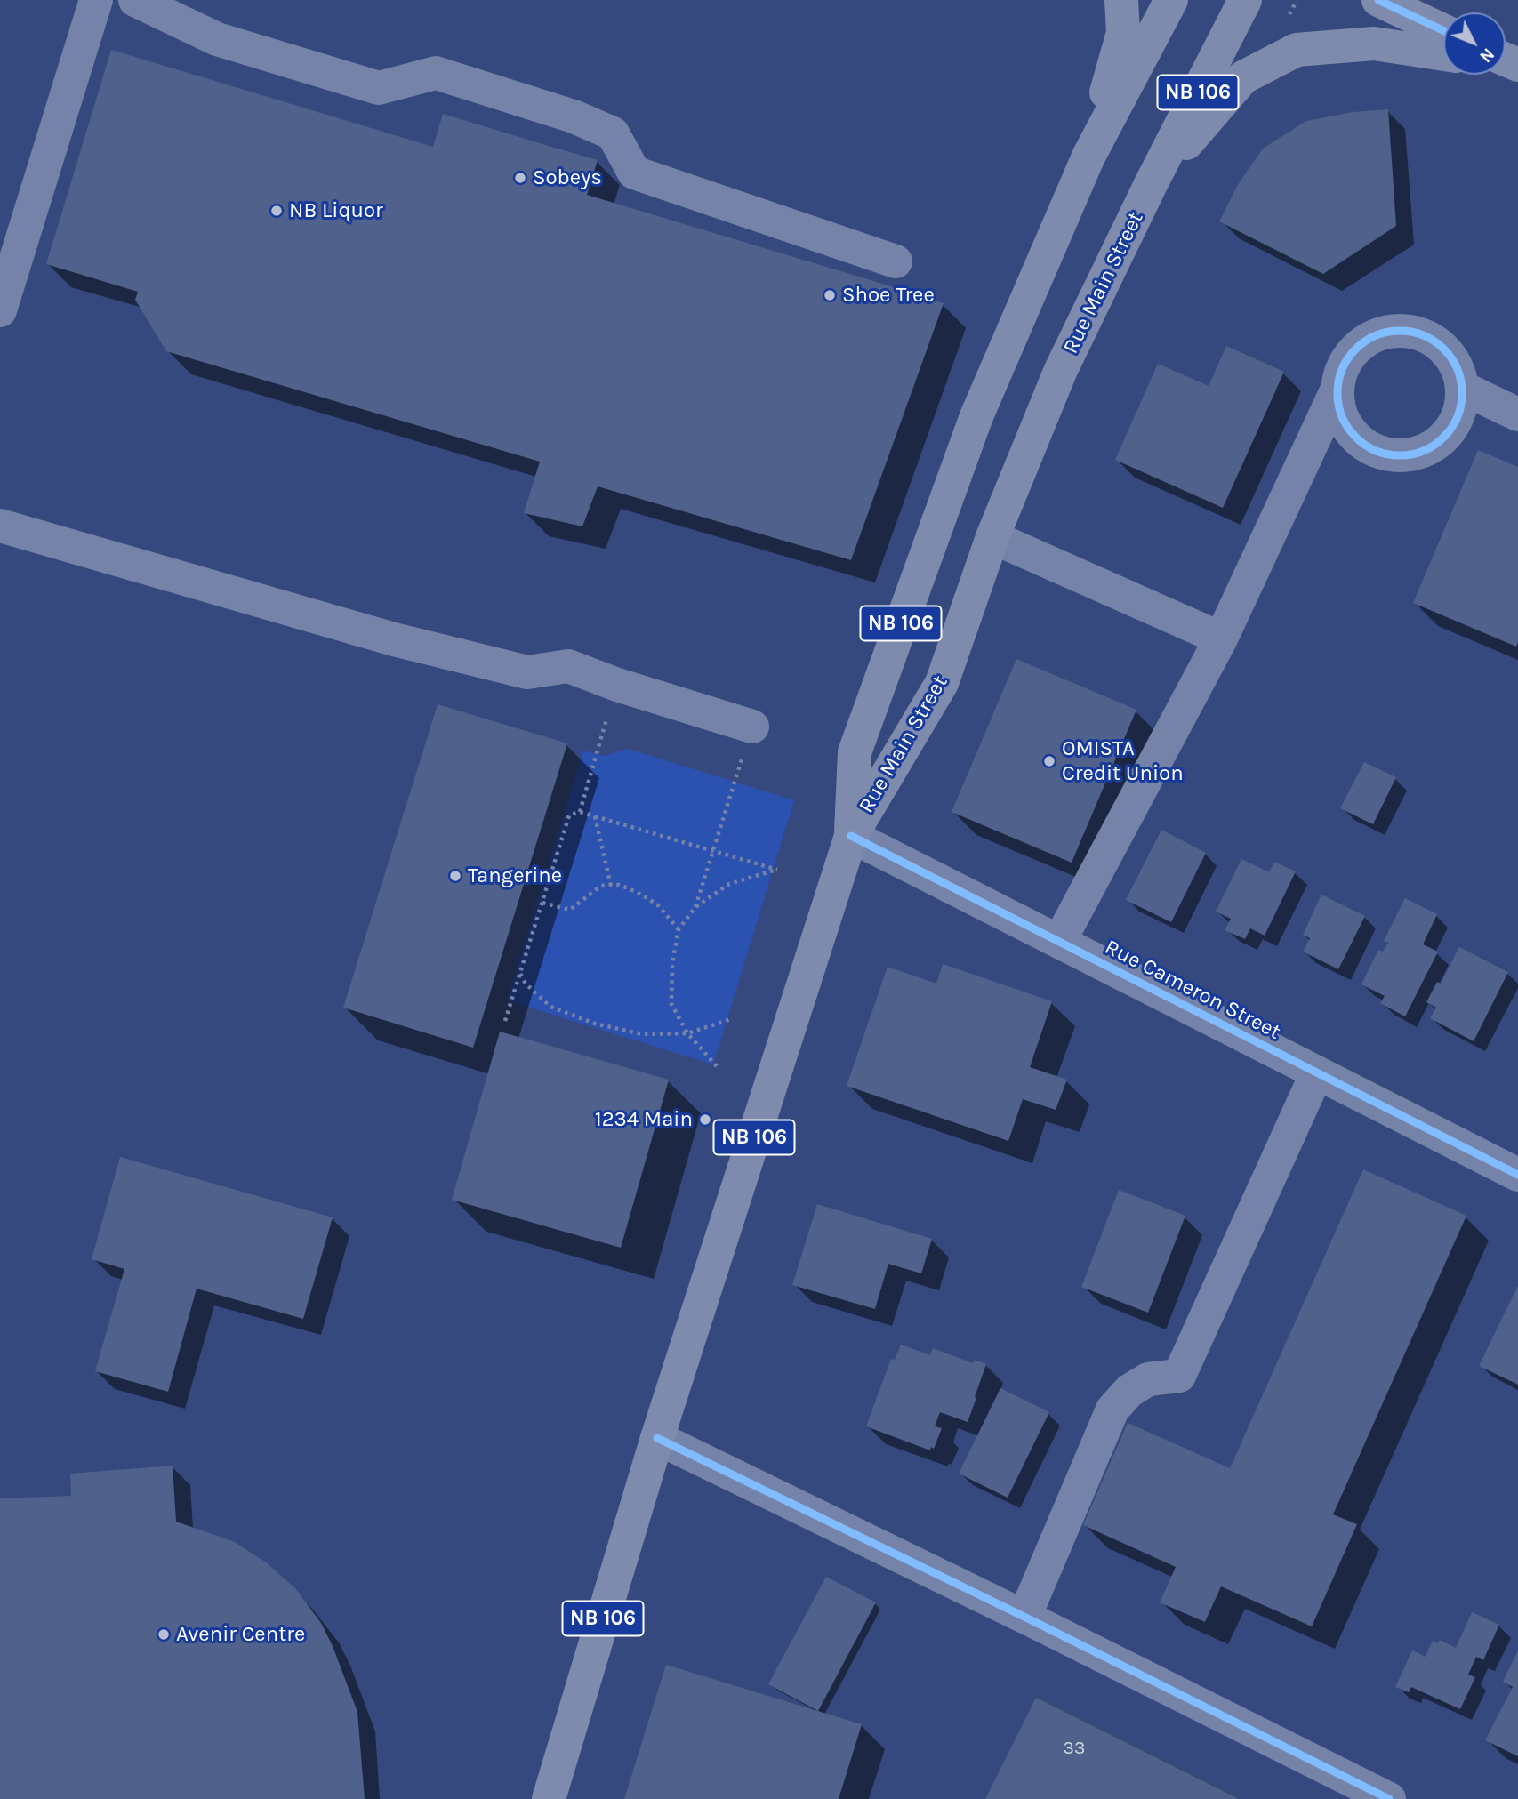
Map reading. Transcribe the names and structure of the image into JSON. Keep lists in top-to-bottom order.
{
  "streets": {
    "main road": ["NB 106", "Rue Main Street"],
    "street": ["Rue Cameron Street"]
  },
  "crossings": [
    ["NB 106", "Rue Main Street"],
    ["NB 106", "Rue Cameron Street"],
    ["Rue Main Street", "Rue Cameron Street"]
  ],
  "places": [
    "Sobeys",
    "NB Liquor",
    "Shoe Tree",
    "OMISTA Credit Union",
    "Tangerine",
    "1234 Main",
    "Avenir Centre"
  ],
  "house_numbers": ["33"],
  "north": "bottom right"
}
